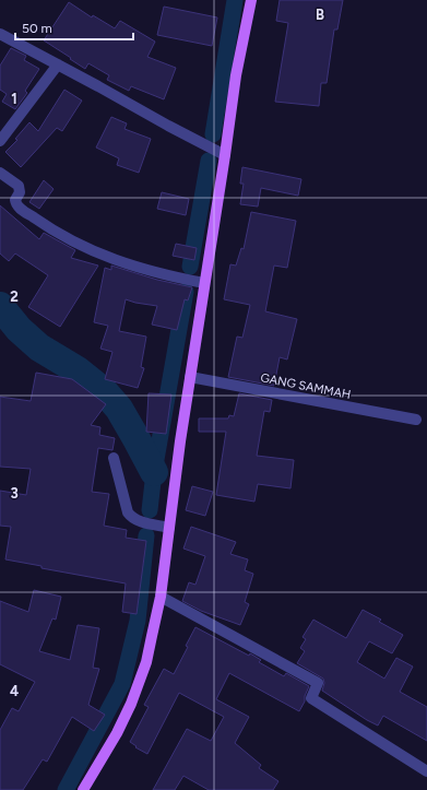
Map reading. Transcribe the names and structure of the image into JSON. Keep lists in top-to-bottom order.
{
  "streets": {
    "street": ["GANG SAMMAH"]
  },
  "scale_bar": "50 m",
  "grid": {
    "columns": ["B"],
    "rows": [
      "1",
      "2",
      "3",
      "4"
    ]
  }
}
